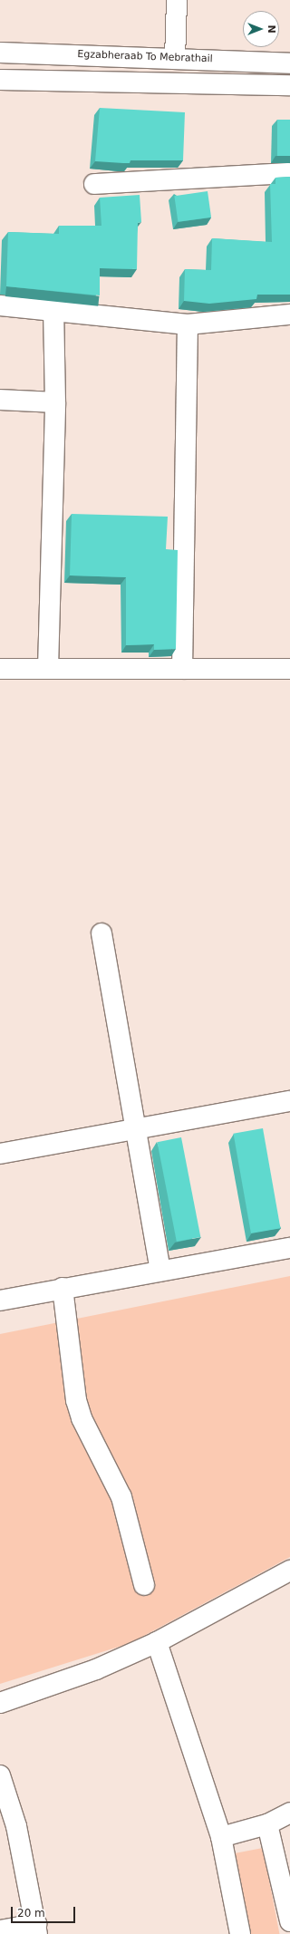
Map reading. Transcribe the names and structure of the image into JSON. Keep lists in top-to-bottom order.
{
  "streets": {
    "street": ["Egzabheraab To Mebrathail"]
  },
  "scale_bar": "20 m",
  "north": "right"
}
